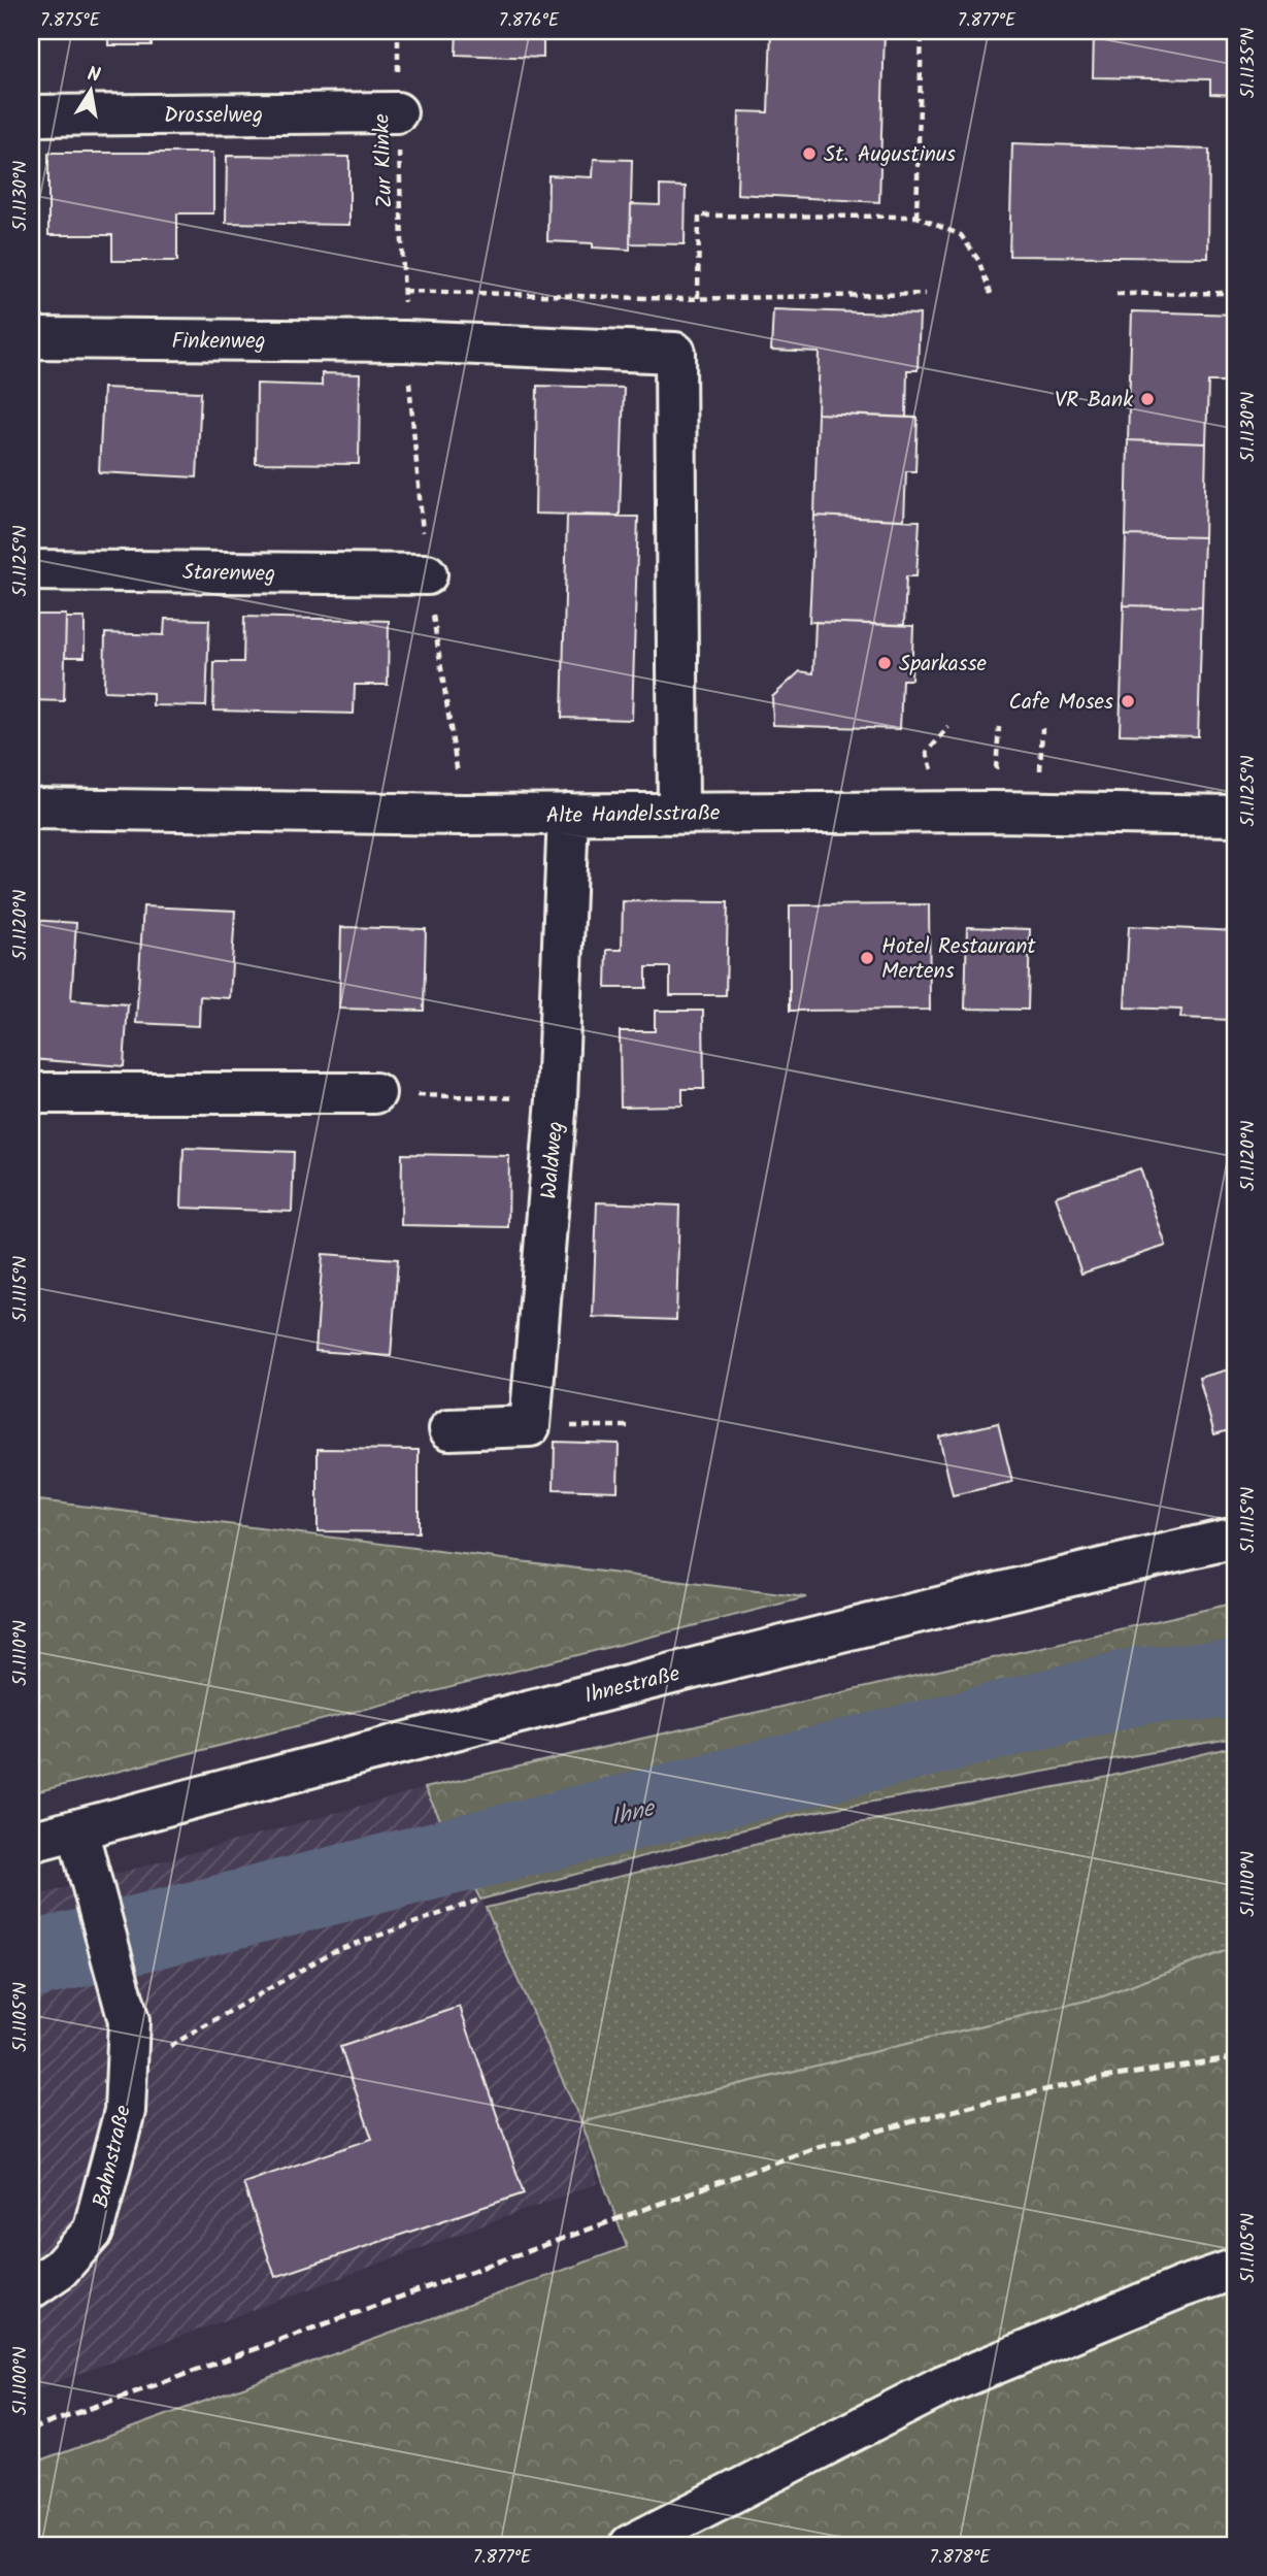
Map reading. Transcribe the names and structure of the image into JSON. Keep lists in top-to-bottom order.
{
  "streets": {
    "street": [
      "Drosselweg",
      "Finkenweg",
      "Starenweg",
      "Alte Handelsstraße",
      "Waldweg",
      "Ihnestraße",
      "Bahnstraße"
    ],
    "path": ["Zur Klinke"]
  },
  "crossings": [
    ["Drosselweg", "Zur Klinke"],
    ["Finkenweg", "Alte Handelsstraße"],
    ["Alte Handelsstraße", "Waldweg"],
    ["Ihnestraße", "Bahnstraße"]
  ],
  "water": ["Ihne"],
  "places": [
    "St. Augustinus",
    "VR Bank",
    "Sparkasse",
    "Cafe Moses",
    "Hotel Restaurant Mertens"
  ],
  "north": "top",
  "coordinates": [
    "7.875°E",
    "7.876°E",
    "7.877°E",
    "51.1135°N",
    "51.1130°N",
    "51.1125°N",
    "51.1120°N",
    "51.1115°N",
    "51.1110°N",
    "51.1105°N",
    "51.1100°N",
    "7.878°E"
  ]
}
